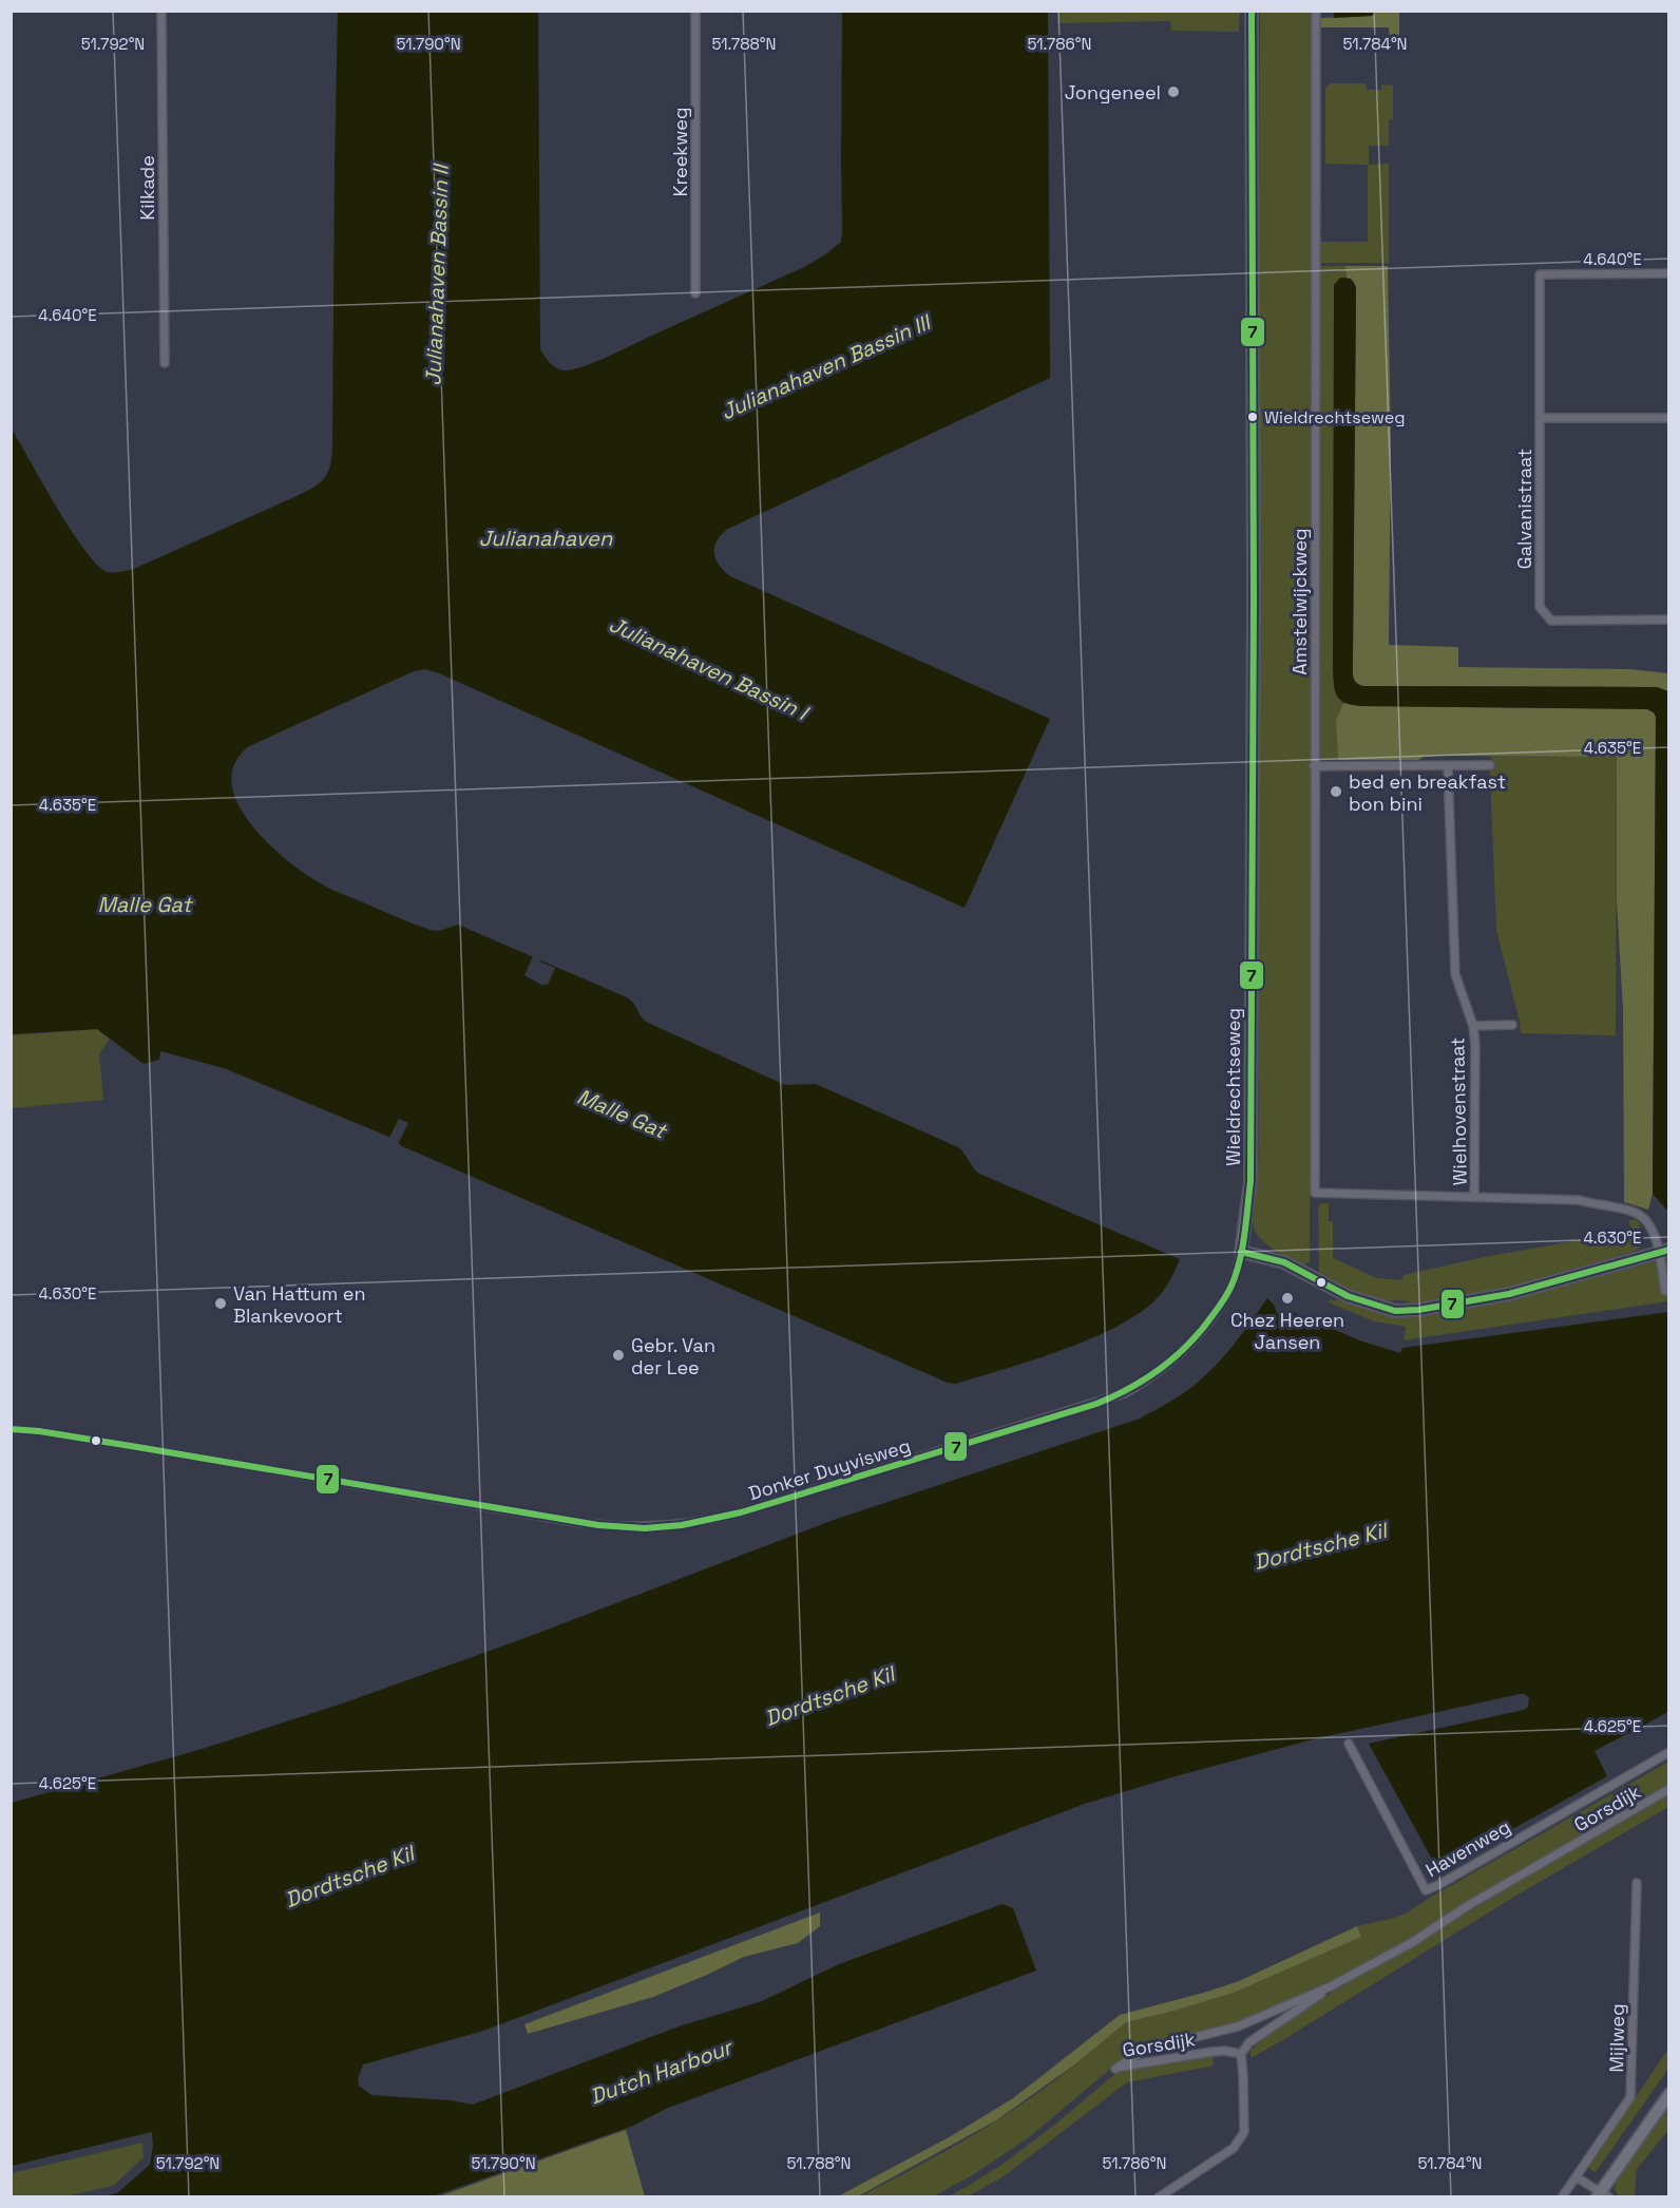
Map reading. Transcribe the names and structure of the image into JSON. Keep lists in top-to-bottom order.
{
  "streets": {
    "street": [
      "Kreekweg",
      "Kilkade",
      "Galvanistraat",
      "Amstelwijckweg",
      "Wieldrechtseweg",
      "Wielhovenstraat",
      "Donker Duyvisweg",
      "Gorsdijk",
      "Havenweg",
      "Mijlweg"
    ]
  },
  "crossings": [
    ["Amstelwijckweg", "Wielhovenstraat"],
    ["Wieldrechtseweg", "Donker Duyvisweg"]
  ],
  "water": [
    "Julianahaven Bassin II",
    "Julianahaven Bassin III",
    "Julianahaven",
    "Julianahaven Bassin I",
    "Malle Gat",
    "Dordtsche Kil",
    "Dutch Harbour"
  ],
  "places": [
    "Jongeneel",
    "Wieldrechtseweg",
    "bed en breakfast bon bini",
    "Chez Heeren Jansen",
    "Van Hattum en Blankevoort",
    "Gebr. Van der Lee"
  ],
  "lines": ["transit line 7"],
  "coordinates": [
    "51.792°N",
    "51.790°N",
    "51.788°N",
    "51.786°N",
    "51.784°N",
    "4.640°E",
    "4.635°E",
    "4.630°E",
    "4.625°E"
  ]
}
